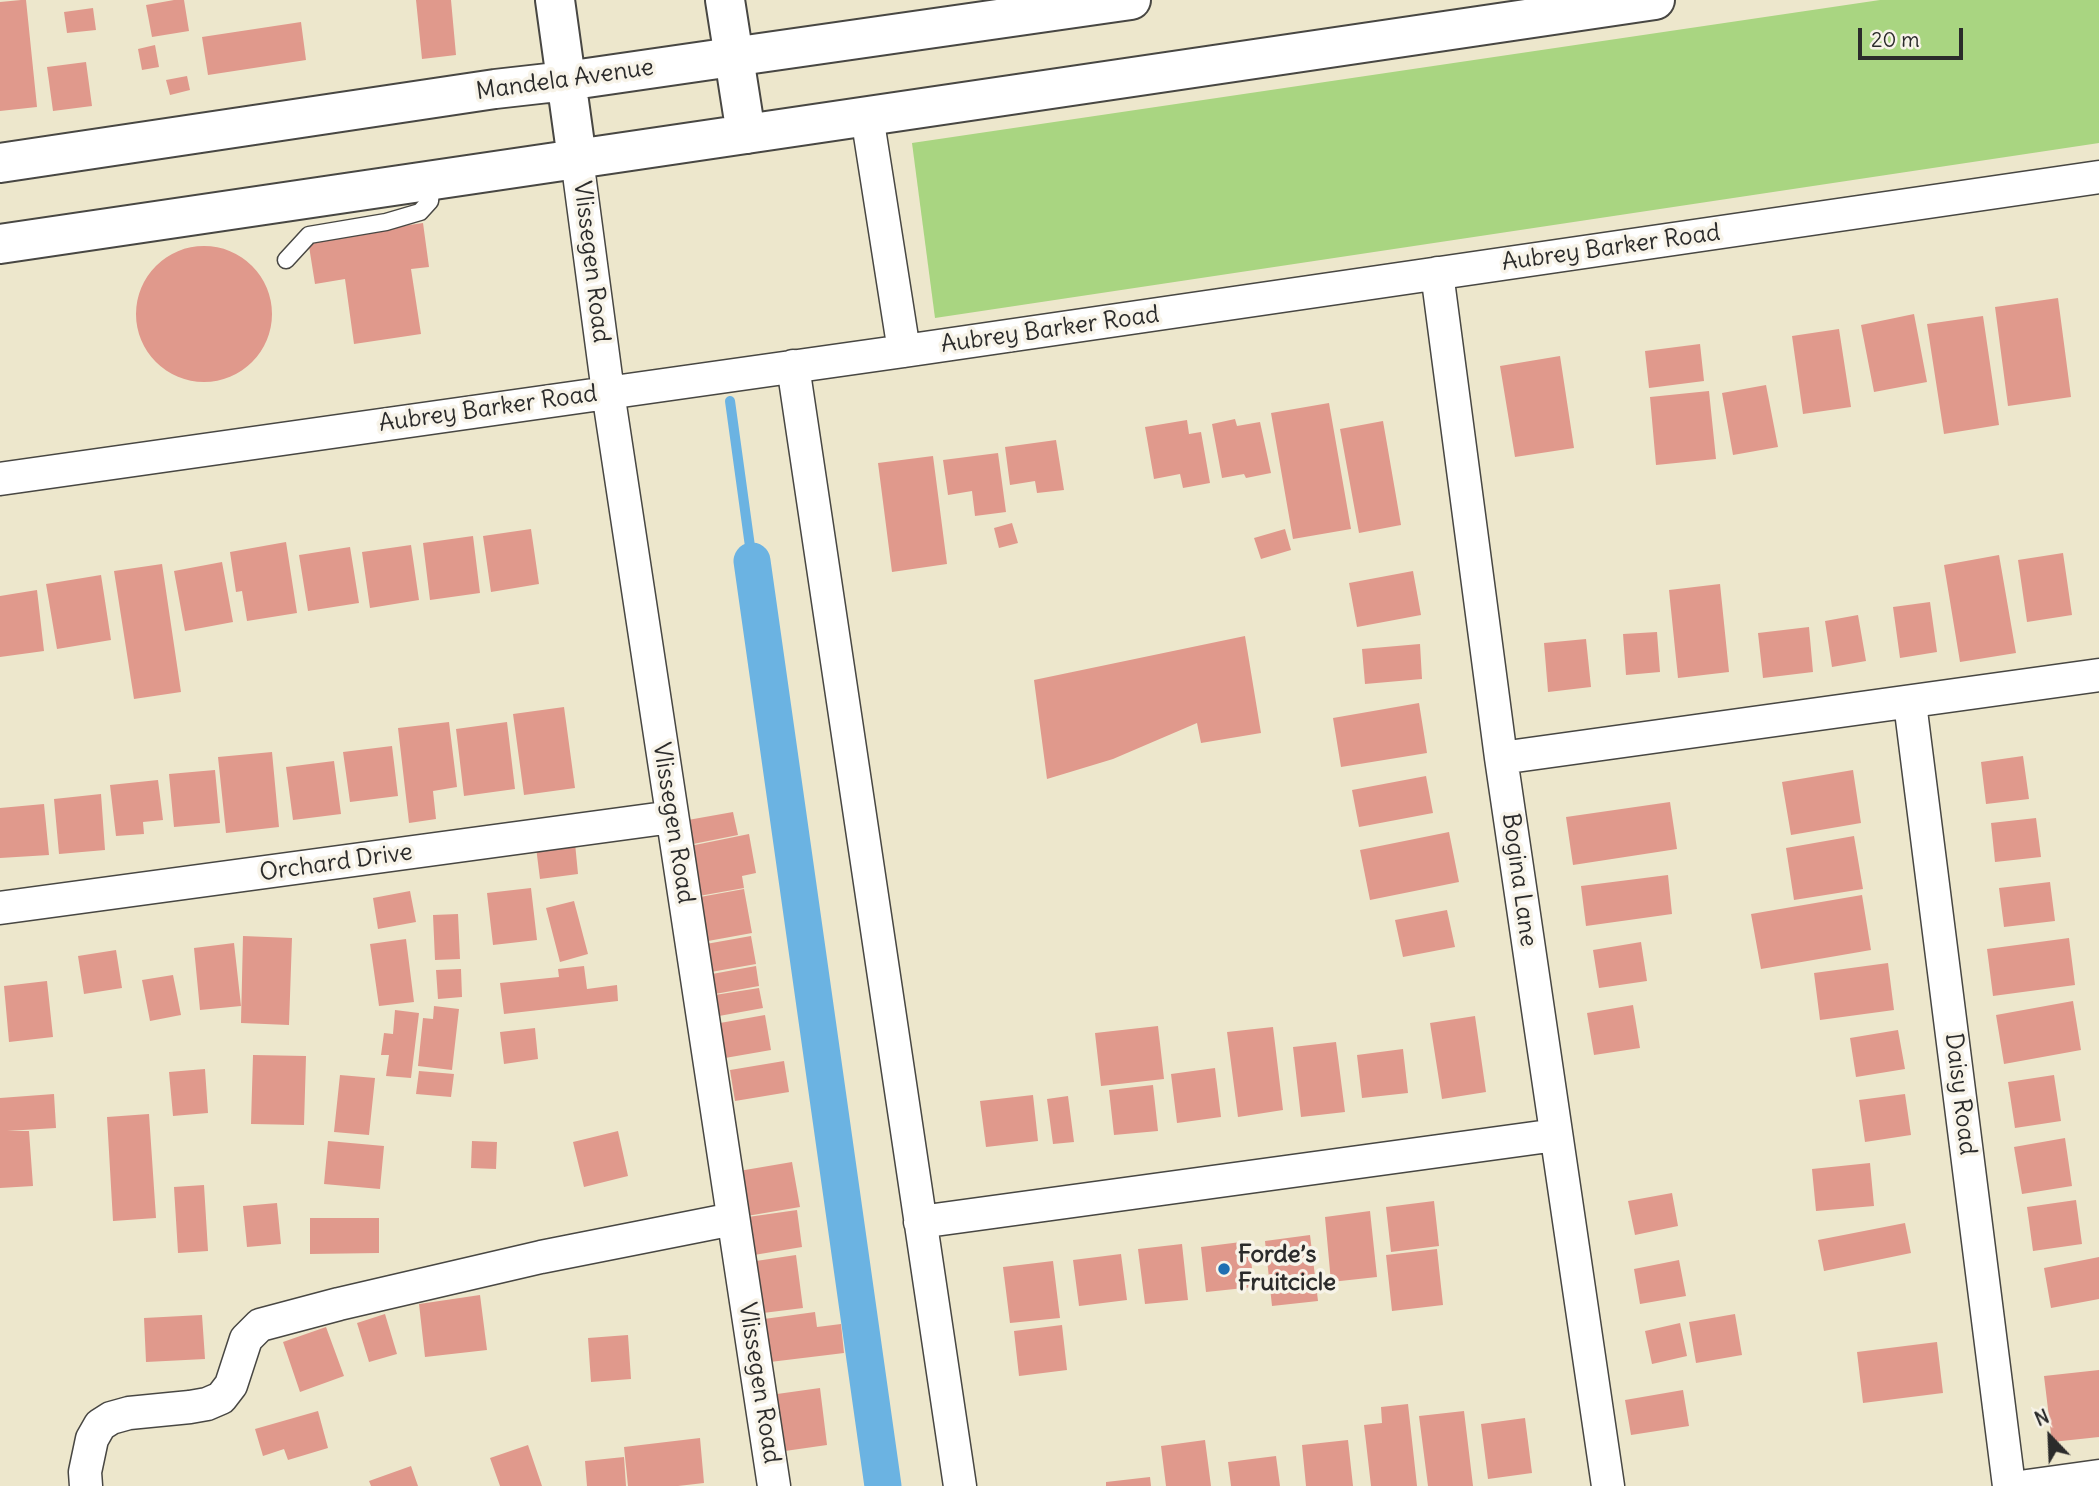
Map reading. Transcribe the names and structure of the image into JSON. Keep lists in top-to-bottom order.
{
  "streets": {
    "main road": ["Mandela Avenue"],
    "street": [
      "Aubrey Barker Road",
      "Vlissegen Road",
      "Orchard Drive",
      "Bogina Lane",
      "Daisy Road"
    ]
  },
  "crossings": [
    ["Aubrey Barker Road", "Vlissegen Road"],
    ["Aubrey Barker Road", "Bogina Lane"],
    ["Vlissegen Road", "Orchard Drive"]
  ],
  "places": ["Forde’s Fruitcicle"],
  "scale_bar": "20 m",
  "north": "top left"
}
